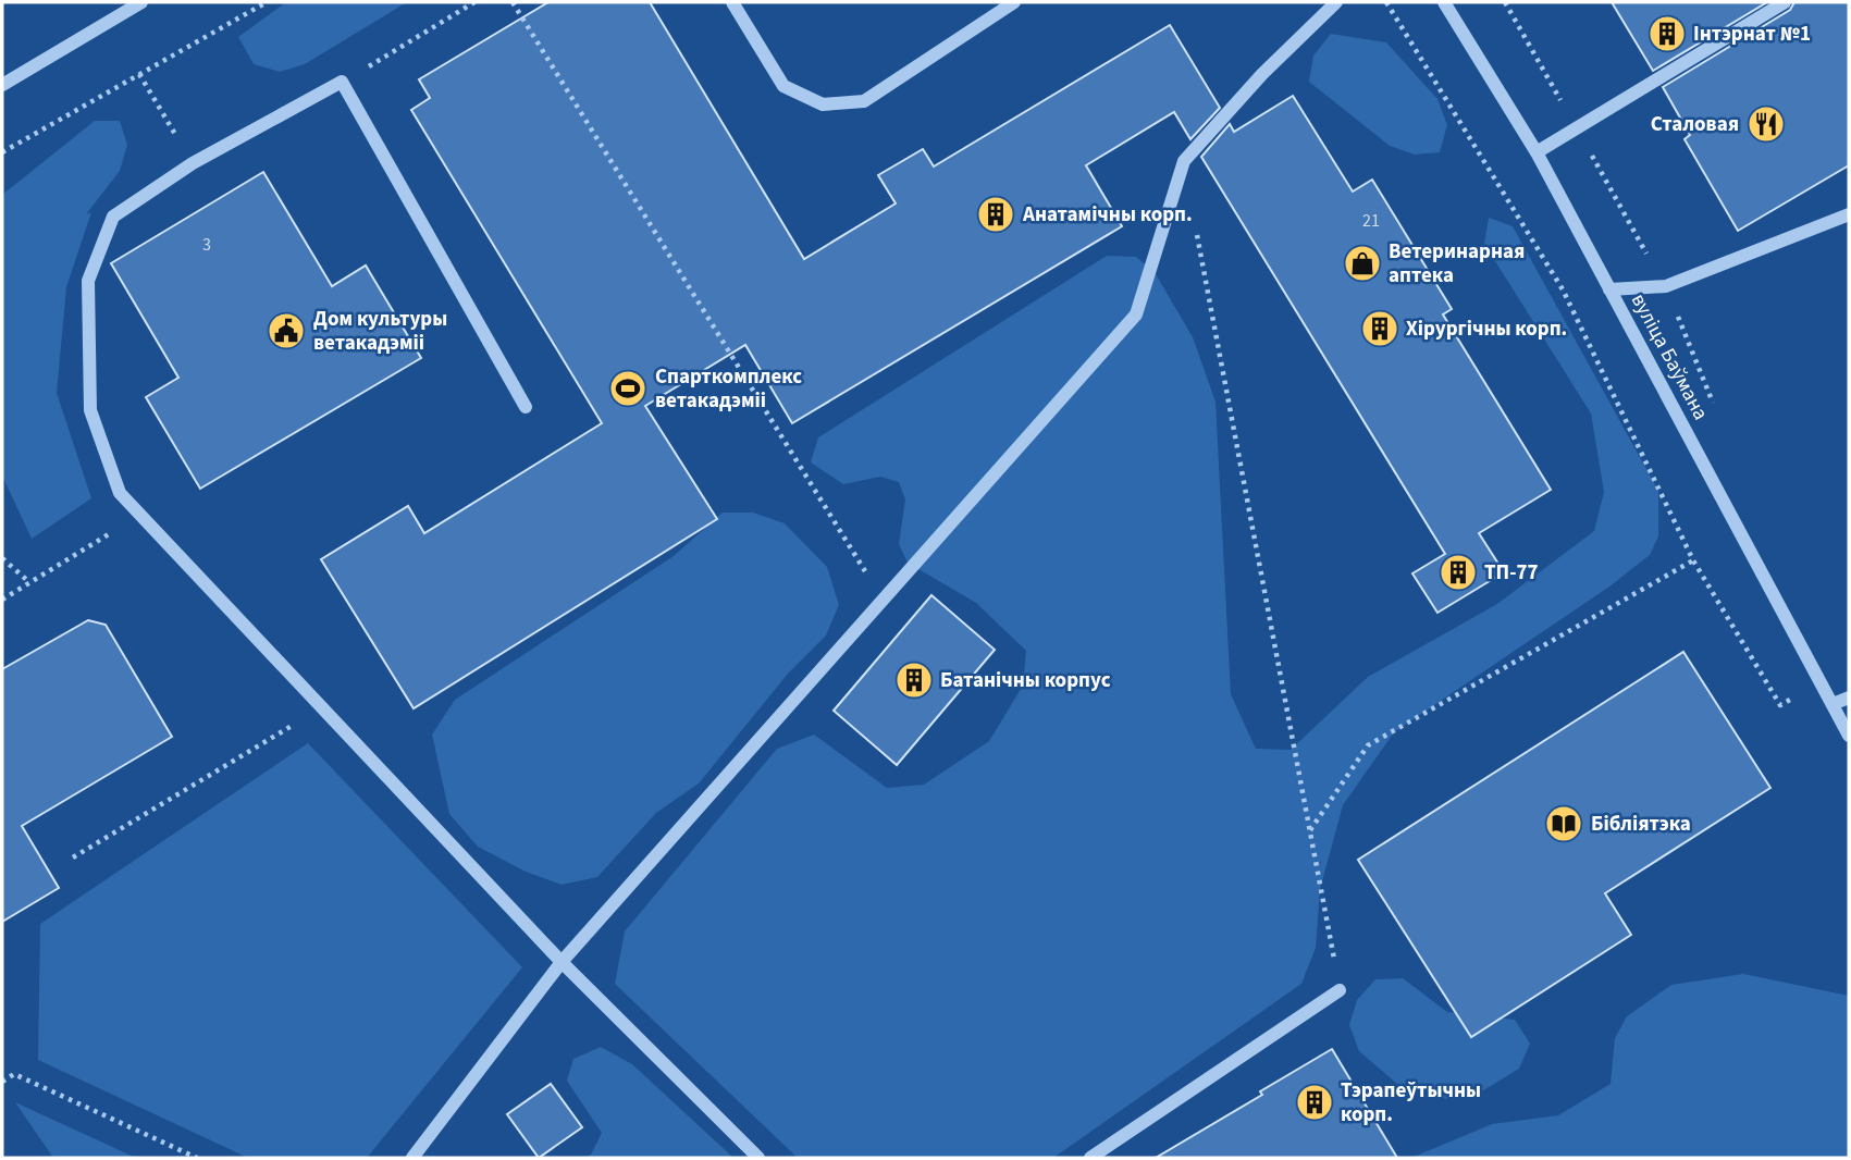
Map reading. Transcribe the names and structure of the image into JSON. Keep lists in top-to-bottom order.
{
  "streets": {
    "street": ["вуліца Баўмана"]
  },
  "places": {
    "building": [
      "Інтэрнат №1",
      "Анатамічны корп.",
      "Хірургічны корп.",
      "ТП-77",
      "Батанічны корпус",
      "Тэрапеўтычны корп."
    ],
    "restaurant": ["Сталовая"],
    "shop": ["Ветеринарная аптека"],
    "public building": ["Дом культуры ветакадэміі"],
    "sports": ["Спарткомплекс ветакадэміі"],
    "library": ["Бібліятэка"]
  },
  "house_numbers": ["21", "3"]
}
